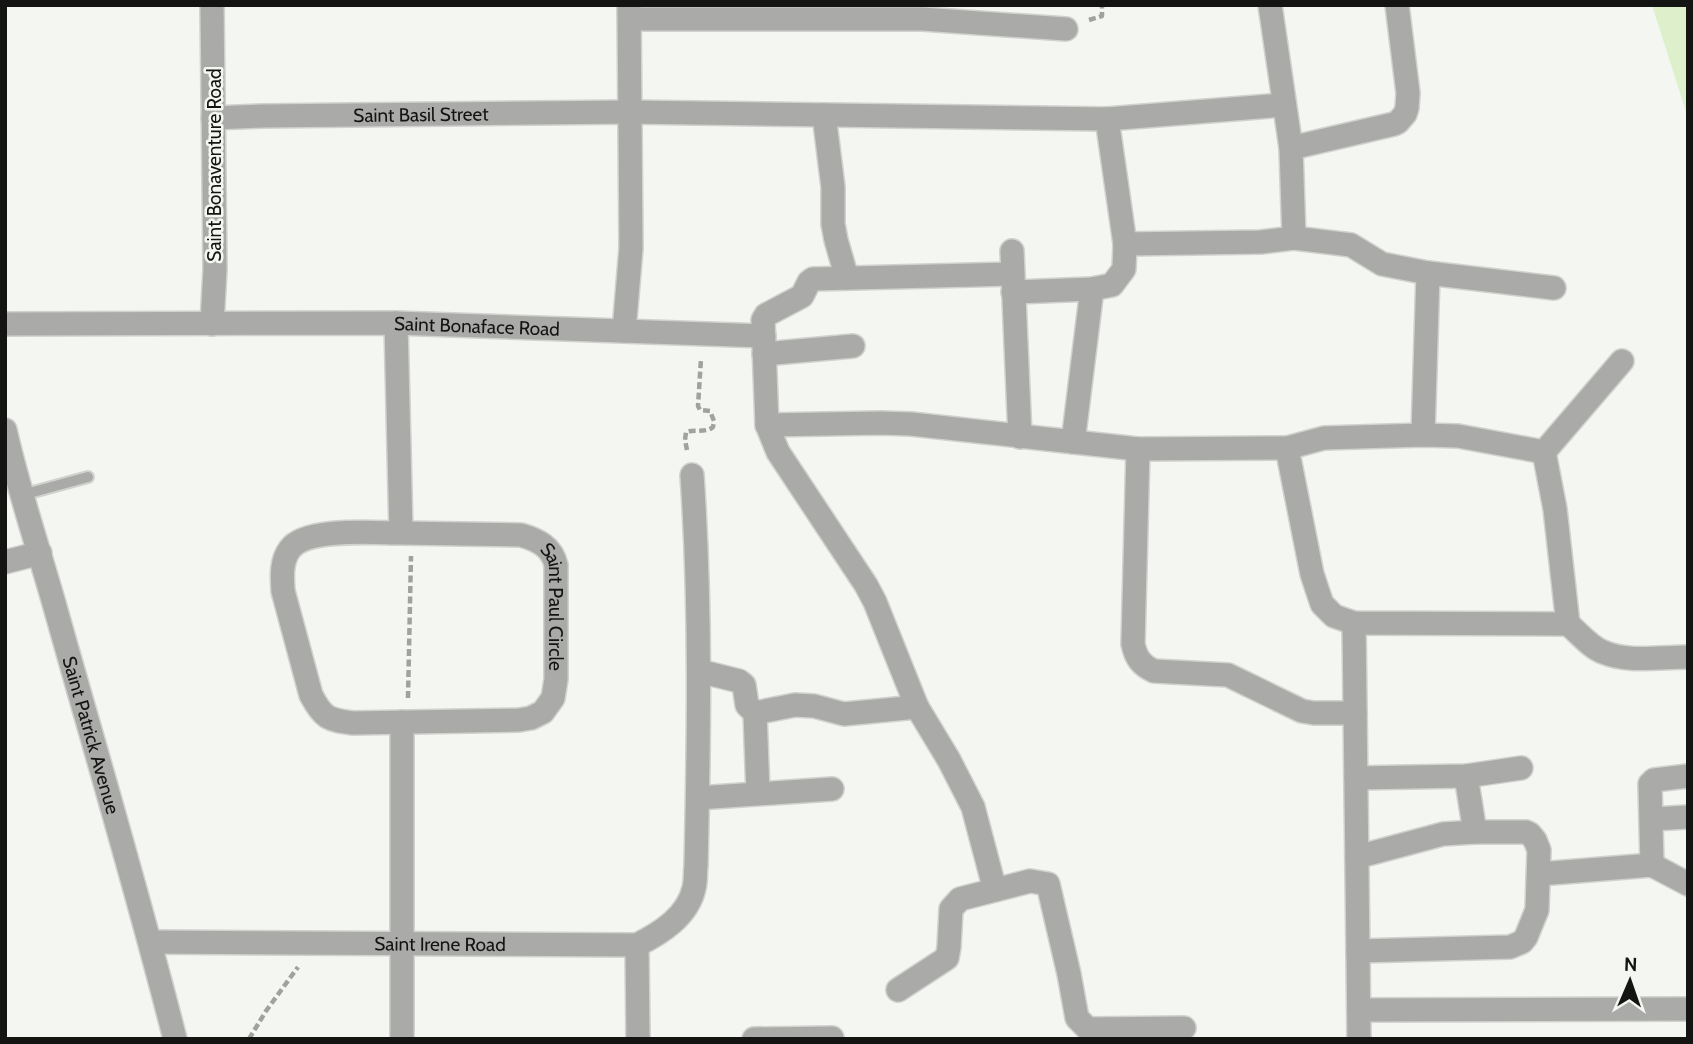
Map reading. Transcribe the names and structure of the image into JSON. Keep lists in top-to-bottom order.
{
  "streets": {
    "street": [
      "Saint Basil Street",
      "Saint Bonaventure Road",
      "Saint Bonaface Road",
      "Saint Paul Circle",
      "Saint Patrick Avenue",
      "Saint Irene Road"
    ]
  },
  "crossings": [
    ["Saint Basil Street", "Saint Bonaventure Road"],
    ["Saint Bonaventure Road", "Saint Bonaface Road"],
    ["Saint Patrick Avenue", "Saint Irene Road"]
  ],
  "north": "top"
}
